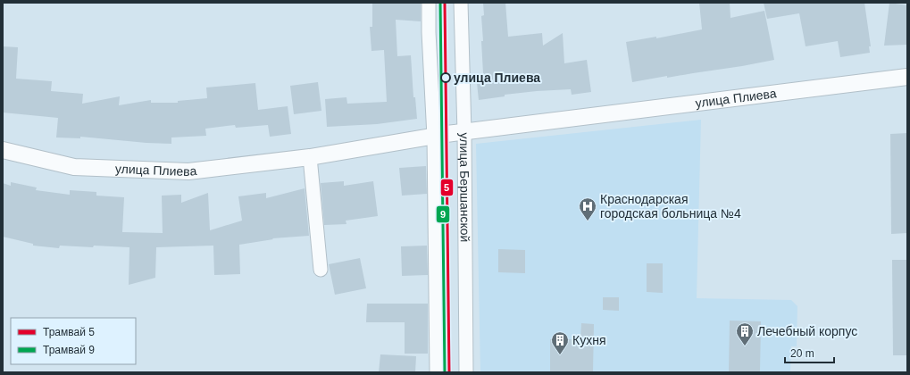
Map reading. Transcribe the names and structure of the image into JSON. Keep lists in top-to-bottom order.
{
  "streets": {
    "street": ["улица Плиева", "улица Бершанской"]
  },
  "crossings": [
    ["улица Плиева", "улица Бершанской"]
  ],
  "places": {
    "other": ["улица Плиева"],
    "hospital": ["Краснодарская городская больница №4"],
    "building": ["Лечебный корпус", "Кухня"]
  },
  "lines": ["tram line 5", "tram line 9"],
  "legend": ["Трамвай 5", "Трамвай 9"],
  "scale_bar": "20 m"
}
